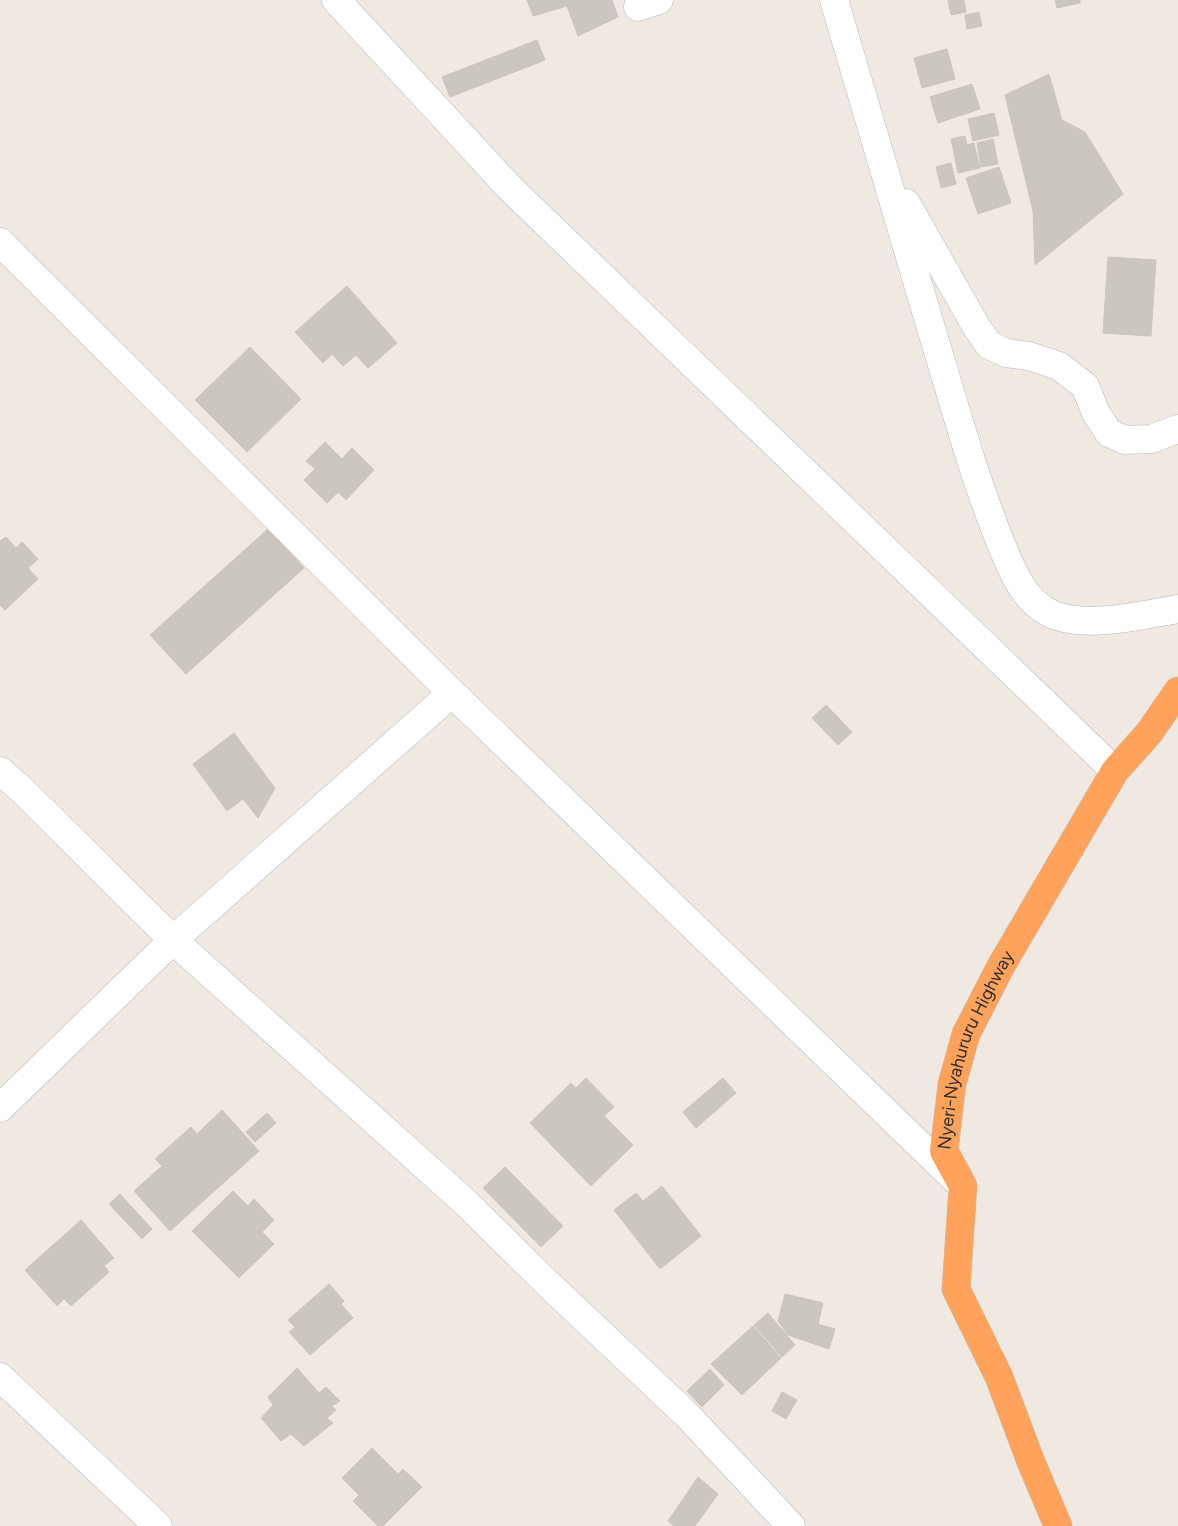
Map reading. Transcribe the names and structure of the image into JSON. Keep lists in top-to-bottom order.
{
  "streets": {
    "highway": ["Nyeri-Nyahururu Highway"]
  }
}
